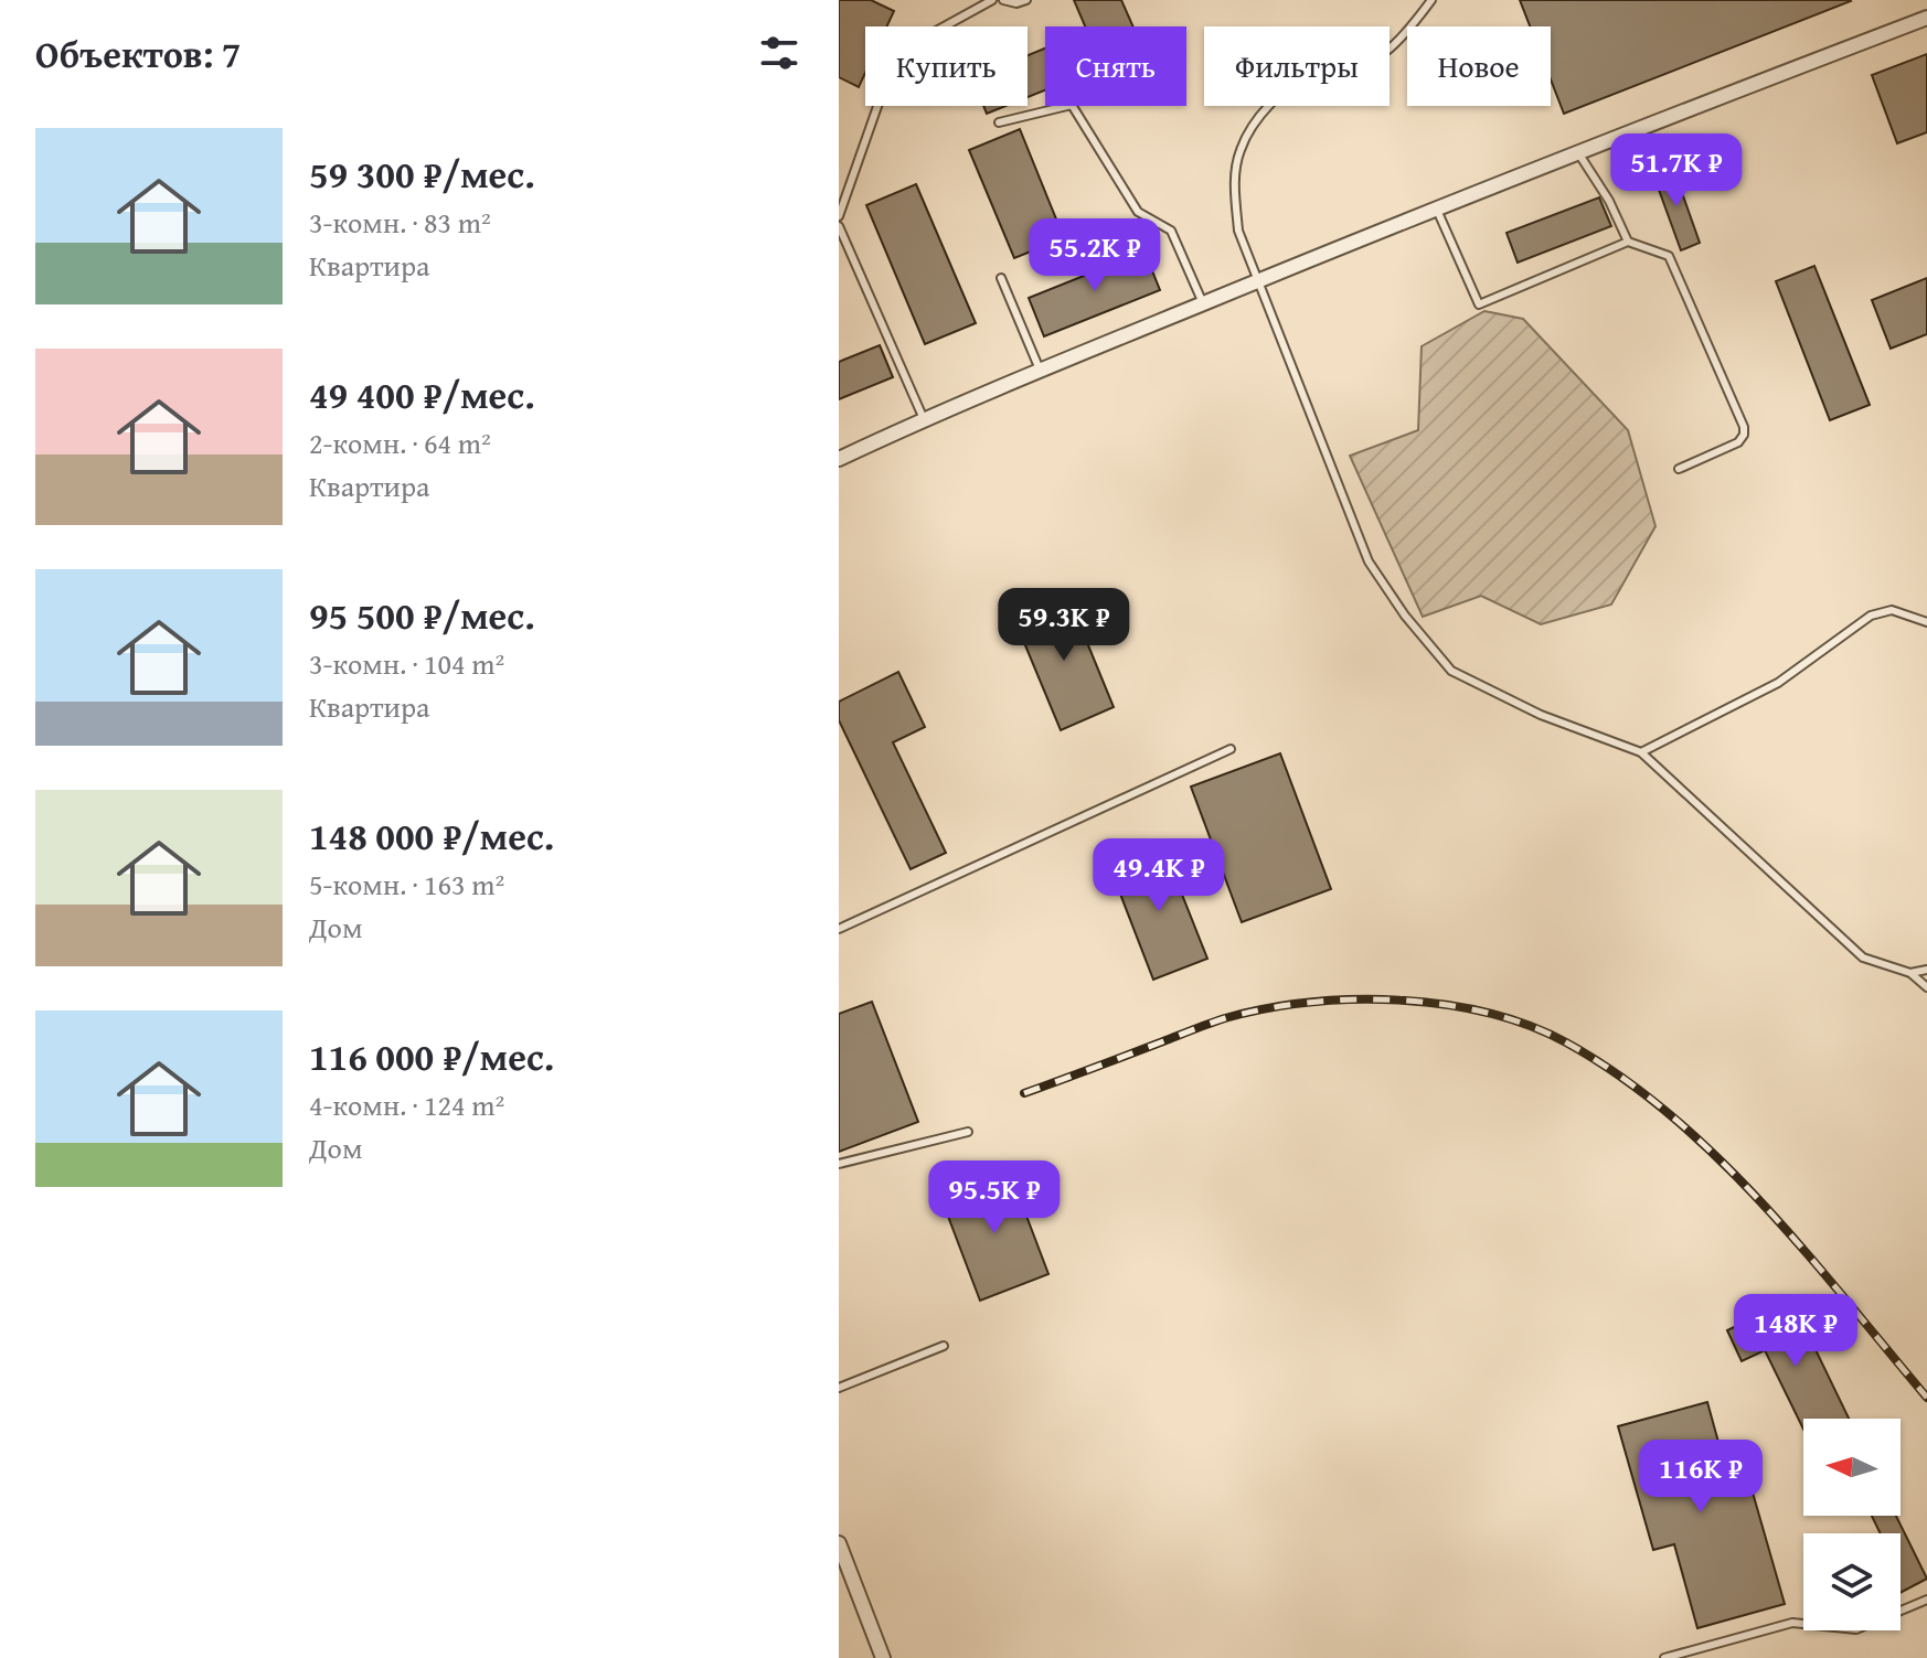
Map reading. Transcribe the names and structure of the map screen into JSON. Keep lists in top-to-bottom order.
{
  "north": "left",
  "page": {
    "heading": "Объектов: 7",
    "chip": [
      "Купить",
      "Снять",
      "Фильтры",
      "Новое"
    ],
    "list": [
      {
        "name": "59 300 ₽/мес.",
        "note": "3-комн. · 83 m² · Квартира"
      },
      {
        "name": "49 400 ₽/мес.",
        "note": "2-комн. · 64 m² · Квартира"
      },
      {
        "name": "95 500 ₽/мес.",
        "note": "3-комн. · 104 m² · Квартира"
      },
      {
        "name": "148 000 ₽/мес.",
        "note": "5-комн. · 163 m² · Дом"
      },
      {
        "name": "116 000 ₽/мес.",
        "note": "4-комн. · 124 m² · Дом"
      }
    ],
    "price": [
      "51.7K ₽",
      "55.2K ₽",
      "59.3K ₽",
      "49.4K ₽",
      "95.5K ₽",
      "148K ₽",
      "116K ₽"
    ]
  }
}
